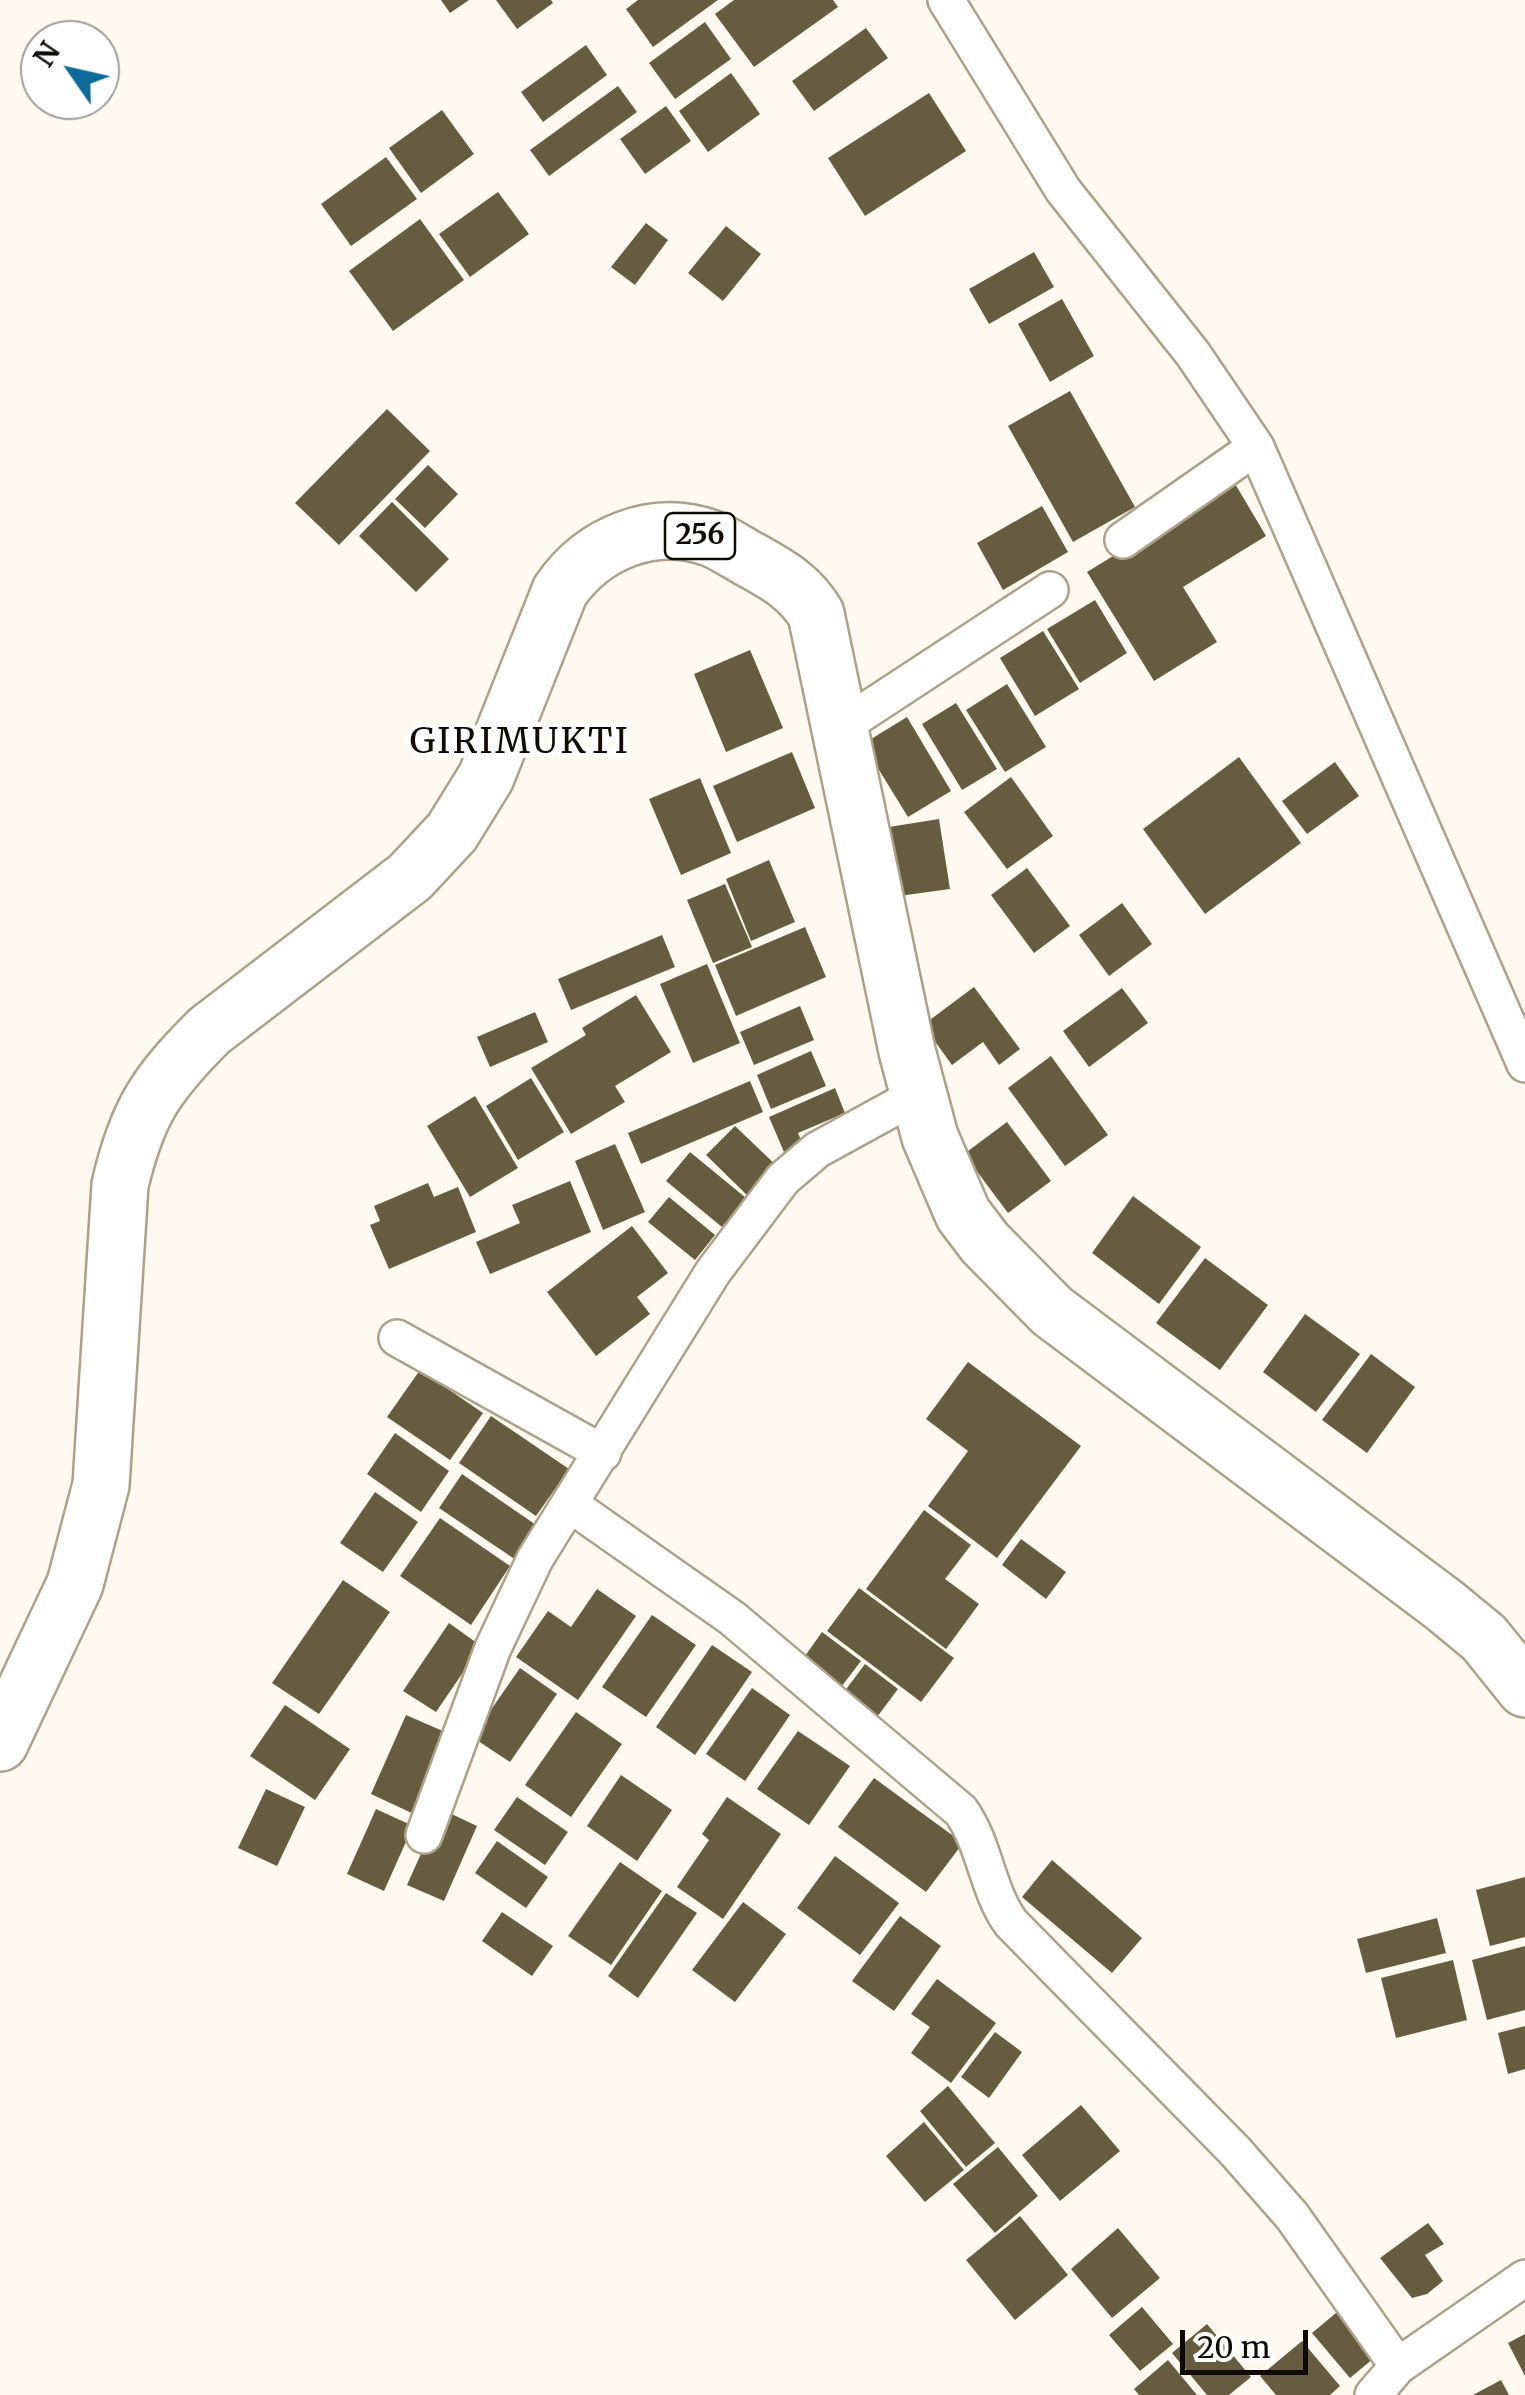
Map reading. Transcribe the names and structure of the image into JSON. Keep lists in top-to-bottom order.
{
  "streets": {
    "main road": ["256"]
  },
  "districts": ["GIRIMUKTI"],
  "scale_bar": "20 m",
  "north": "top left"
}
